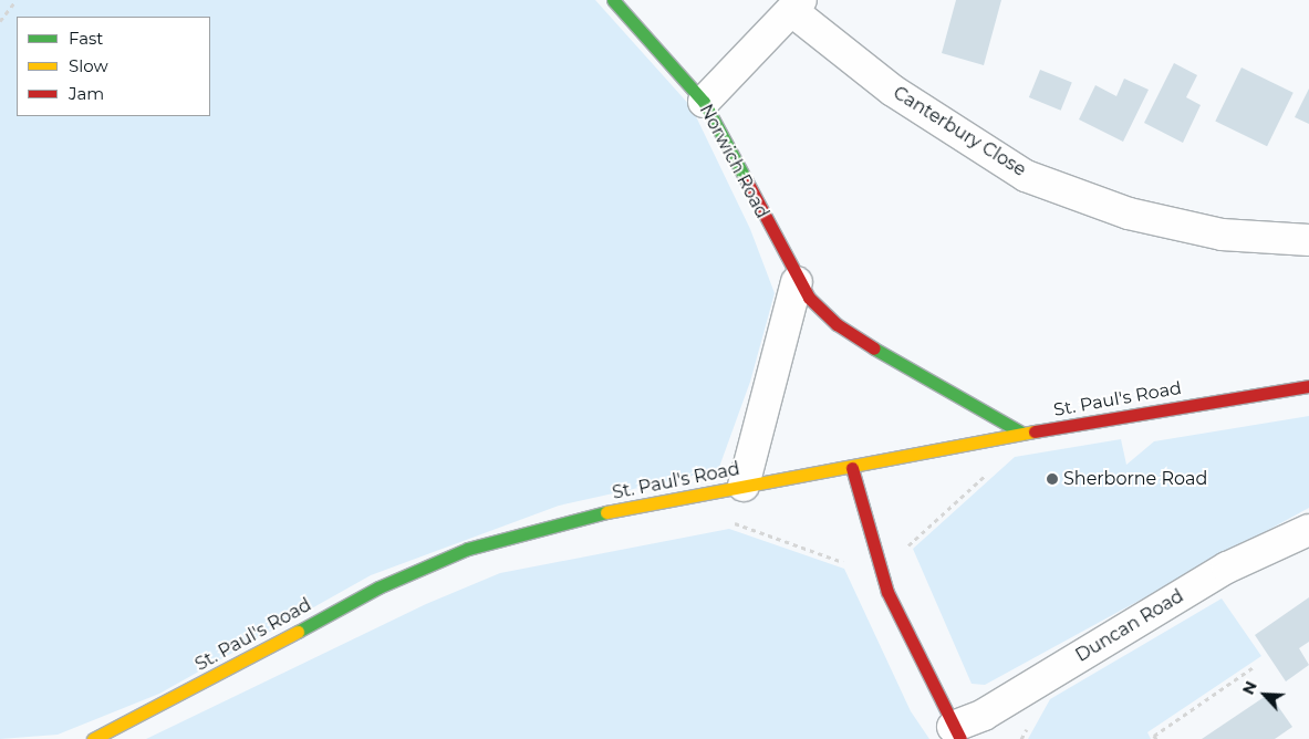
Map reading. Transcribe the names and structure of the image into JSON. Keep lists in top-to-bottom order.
{
  "streets": {
    "main road": ["Norwich Road", "St. Paul's Road"],
    "street": ["Canterbury Close", "Duncan Road"]
  },
  "crossings": [
    ["Norwich Road", "St. Paul's Road"]
  ],
  "places": ["Sherborne Road"],
  "legend": ["Fast", "Slow", "Jam"],
  "north": "top left"
}
